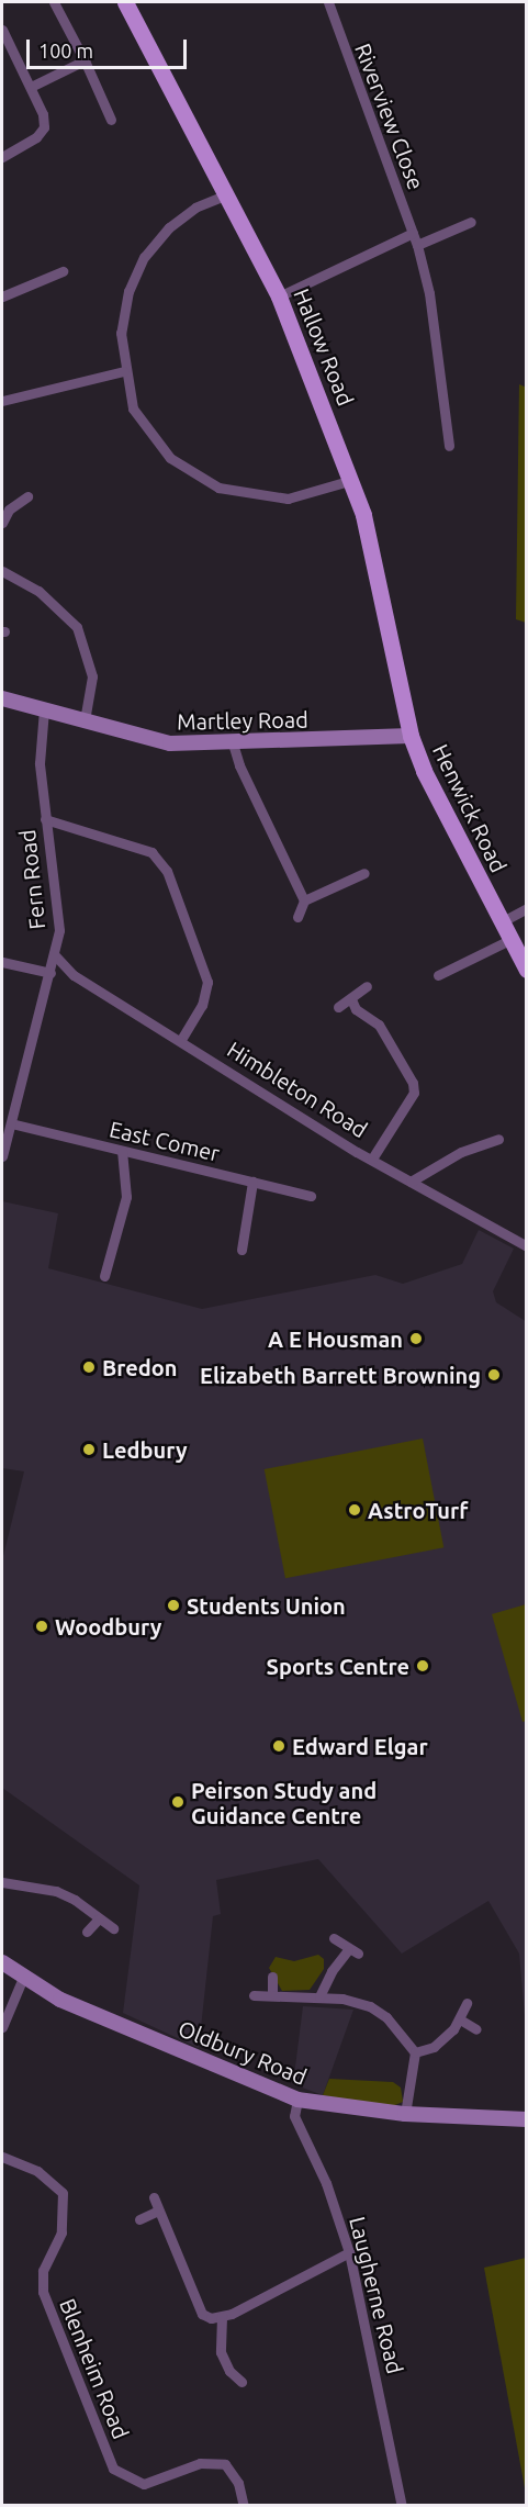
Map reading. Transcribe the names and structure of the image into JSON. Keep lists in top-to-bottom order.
{
  "streets": {
    "main road": ["Hallow Road", "Henwick Road"],
    "street": [
      "Riverview Close",
      "Martley Road",
      "Fern Road",
      "Himbleton Road",
      "East Comer",
      "Oldbury Road",
      "Laugherne Road",
      "Blenheim Road"
    ]
  },
  "crossings": [
    ["Hallow Road", "Martley Road"],
    ["Hallow Road", "Henwick Road"],
    ["Martley Road", "Henwick Road"],
    ["Martley Road", "Fern Road"],
    ["Fern Road", "Himbleton Road"],
    ["Fern Road", "East Comer"],
    ["Oldbury Road", "Laugherne Road"]
  ],
  "places": [
    "A E Housman",
    "Bredon",
    "Elizabeth Barrett Browning",
    "Ledbury",
    "AstroTurf",
    "Students Union",
    "Woodbury",
    "Sports Centre",
    "Edward Elgar",
    "Peirson Study and Guidance Centre"
  ],
  "scale_bar": "100 m"
}
